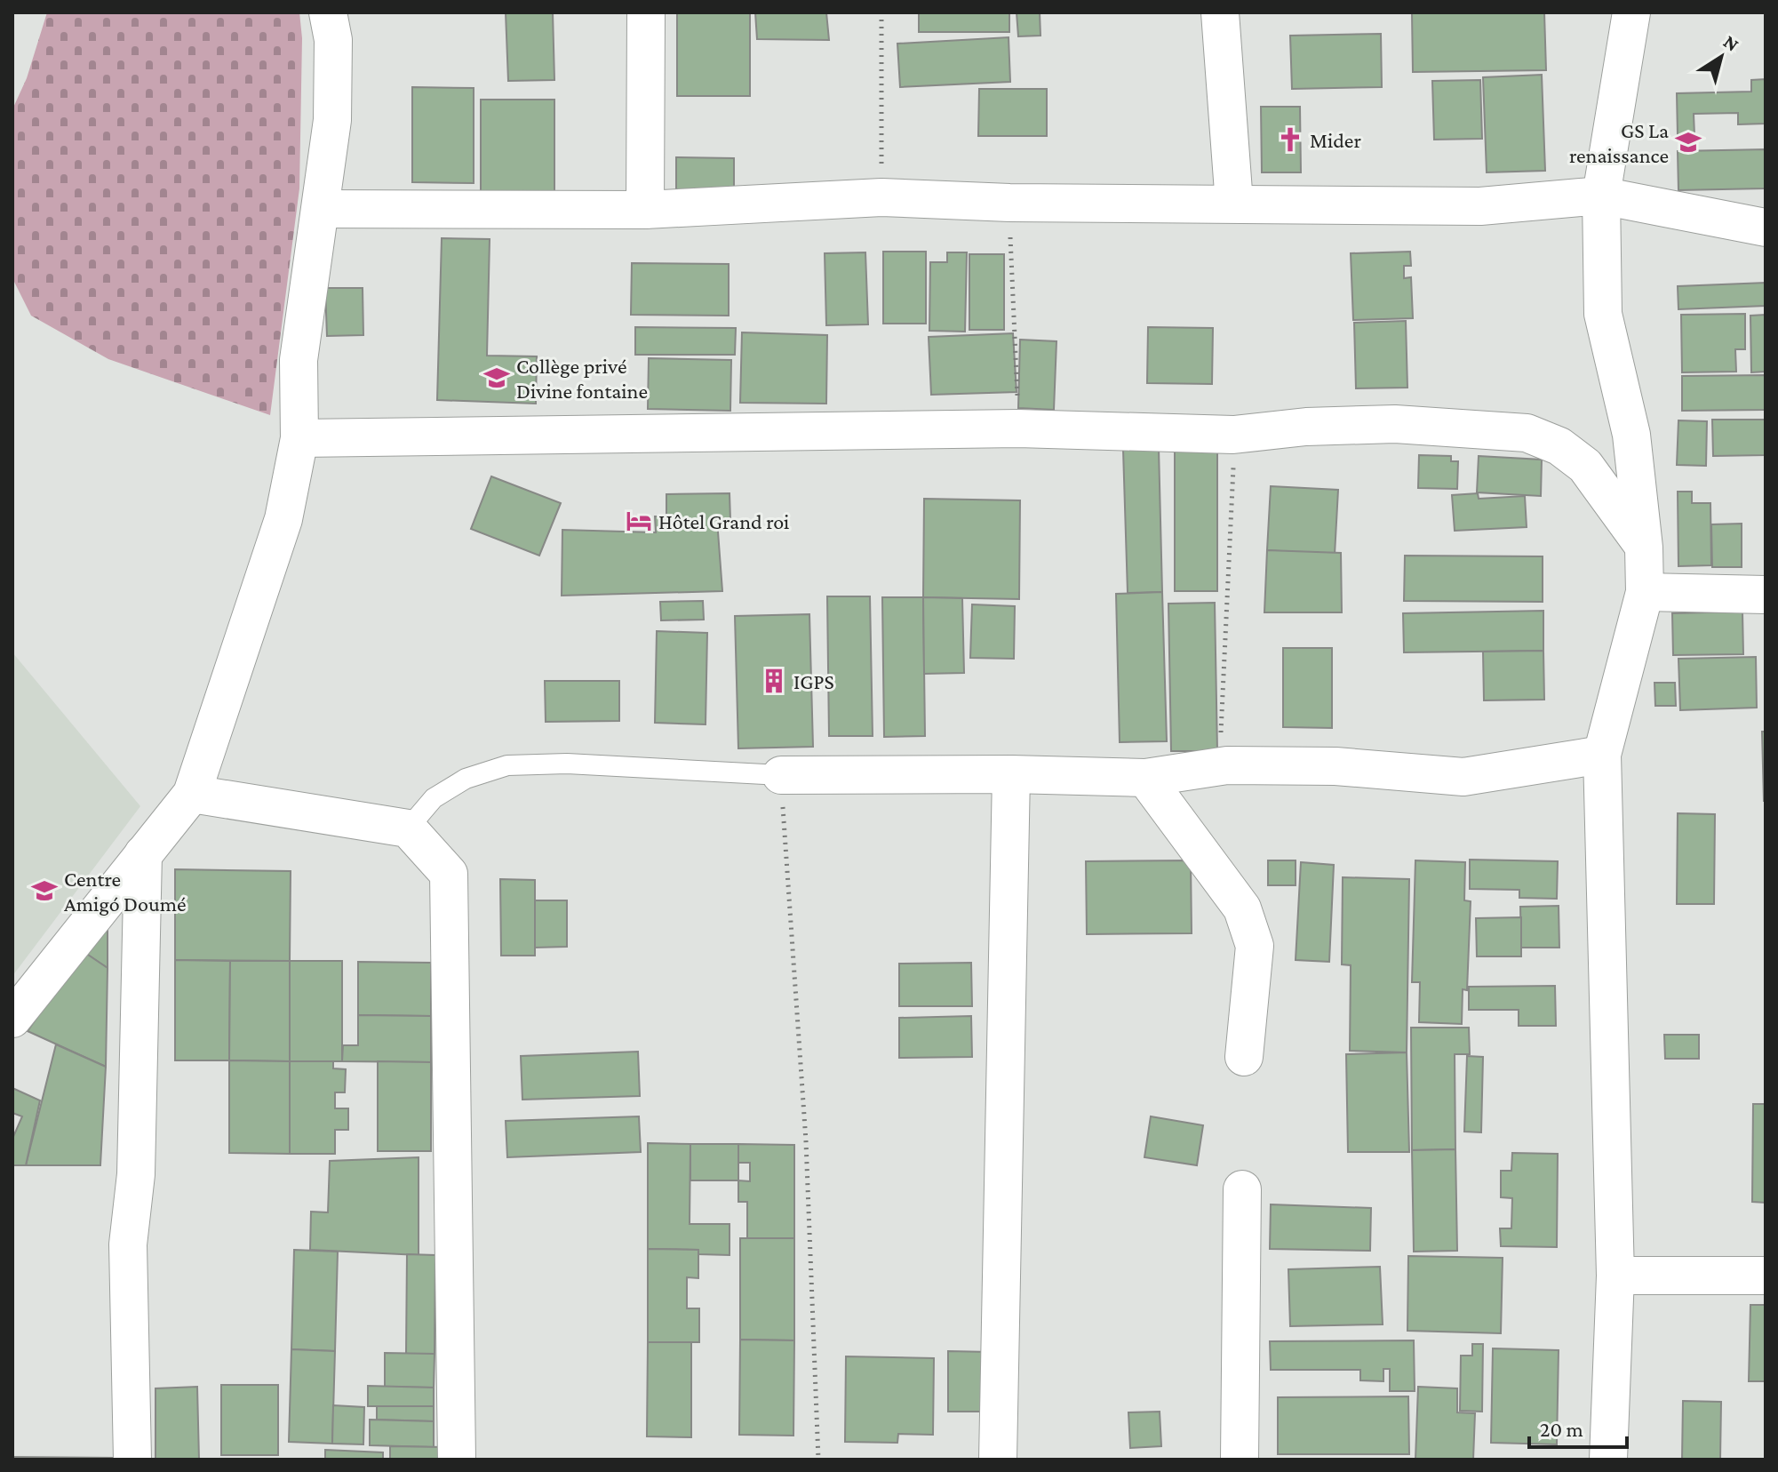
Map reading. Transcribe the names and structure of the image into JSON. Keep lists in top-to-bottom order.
{
  "places": {
    "church": ["Mider"],
    "school or university": ["GS La renaissance", "Collège privé Divine fontaine", "Centre Amigó Doumé"],
    "hotel": ["Hôtel Grand roi"],
    "building": ["IGPS"]
  },
  "scale_bar": "20 m",
  "north": "top right"
}
